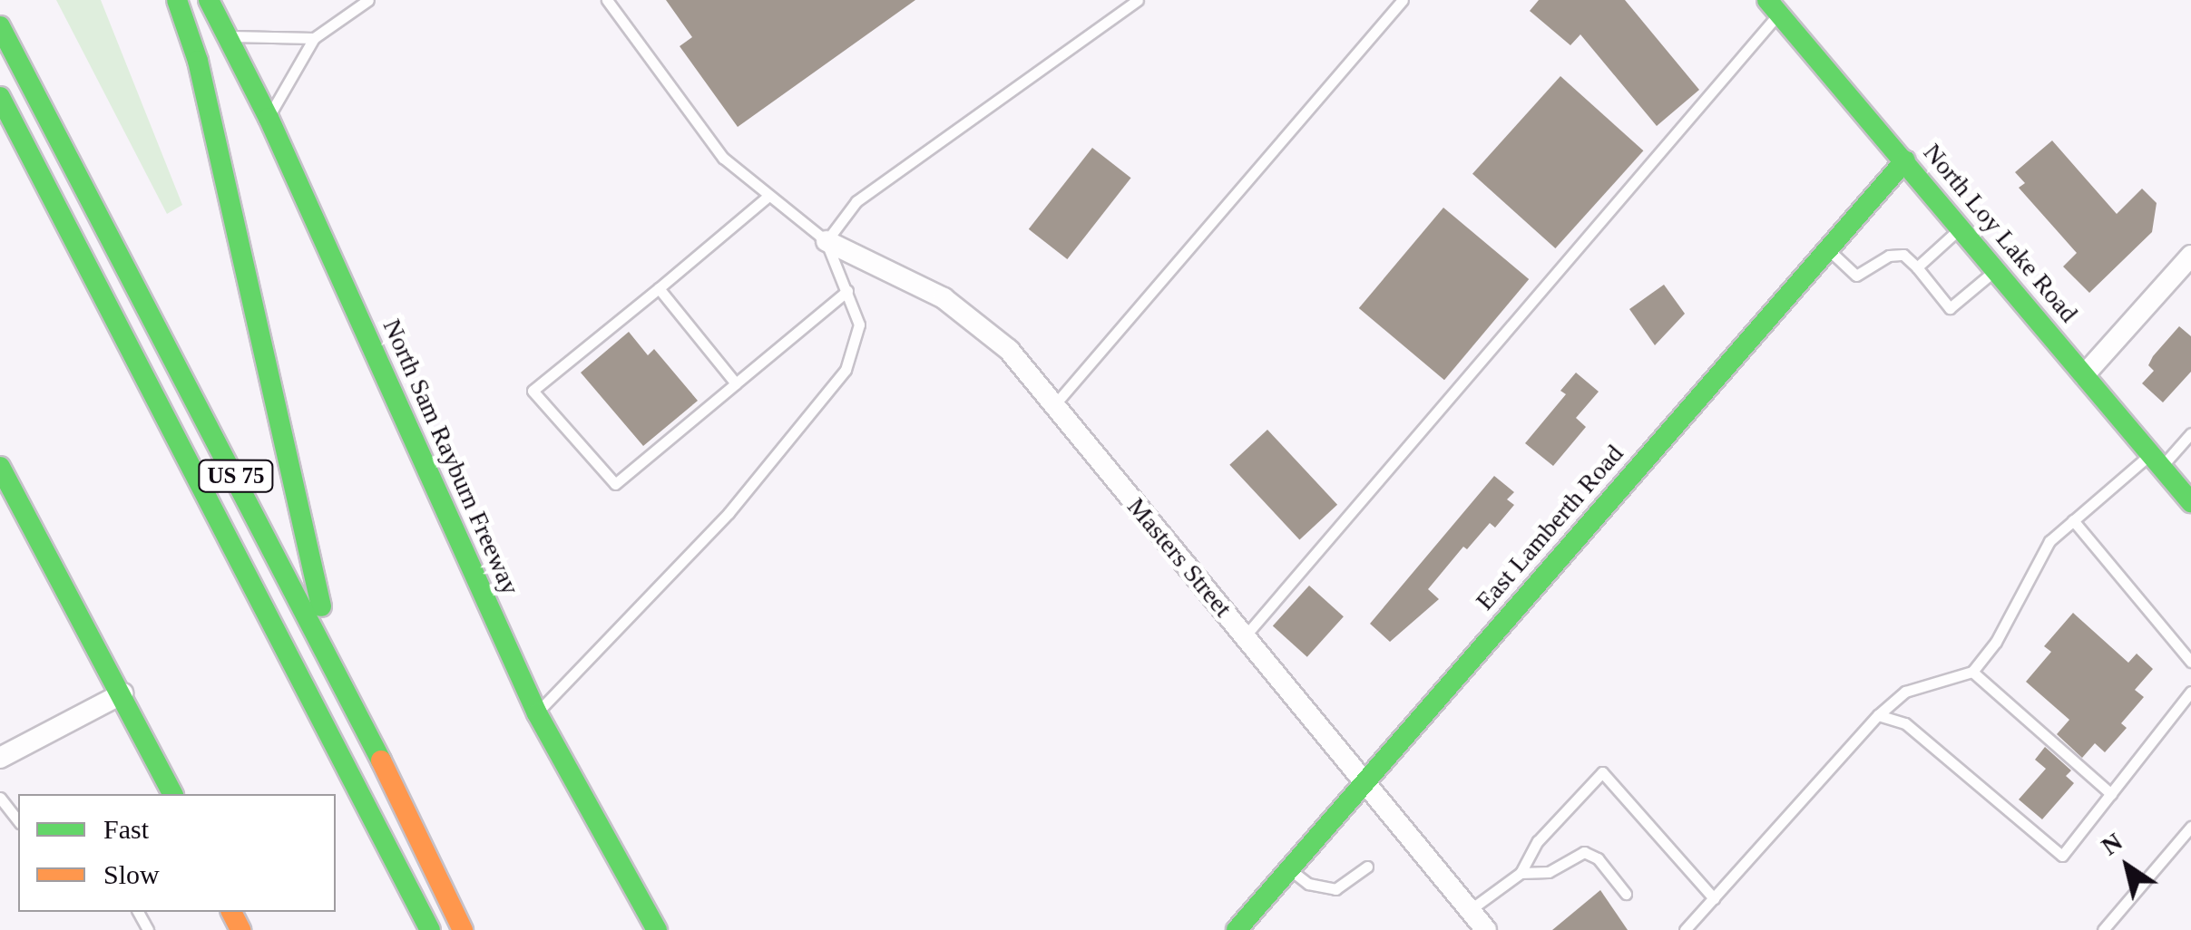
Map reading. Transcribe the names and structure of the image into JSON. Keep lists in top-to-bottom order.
{
  "streets": {
    "main road": [
      "North Loy Lake Road",
      "North Sam Rayburn Freeway",
      "US 75",
      "East Lamberth Road"
    ],
    "street": ["Masters Street"]
  },
  "crossings": [
    ["North Loy Lake Road", "East Lamberth Road"],
    ["East Lamberth Road", "Masters Street"]
  ],
  "legend": ["Fast", "Slow"],
  "north": "top left"
}
